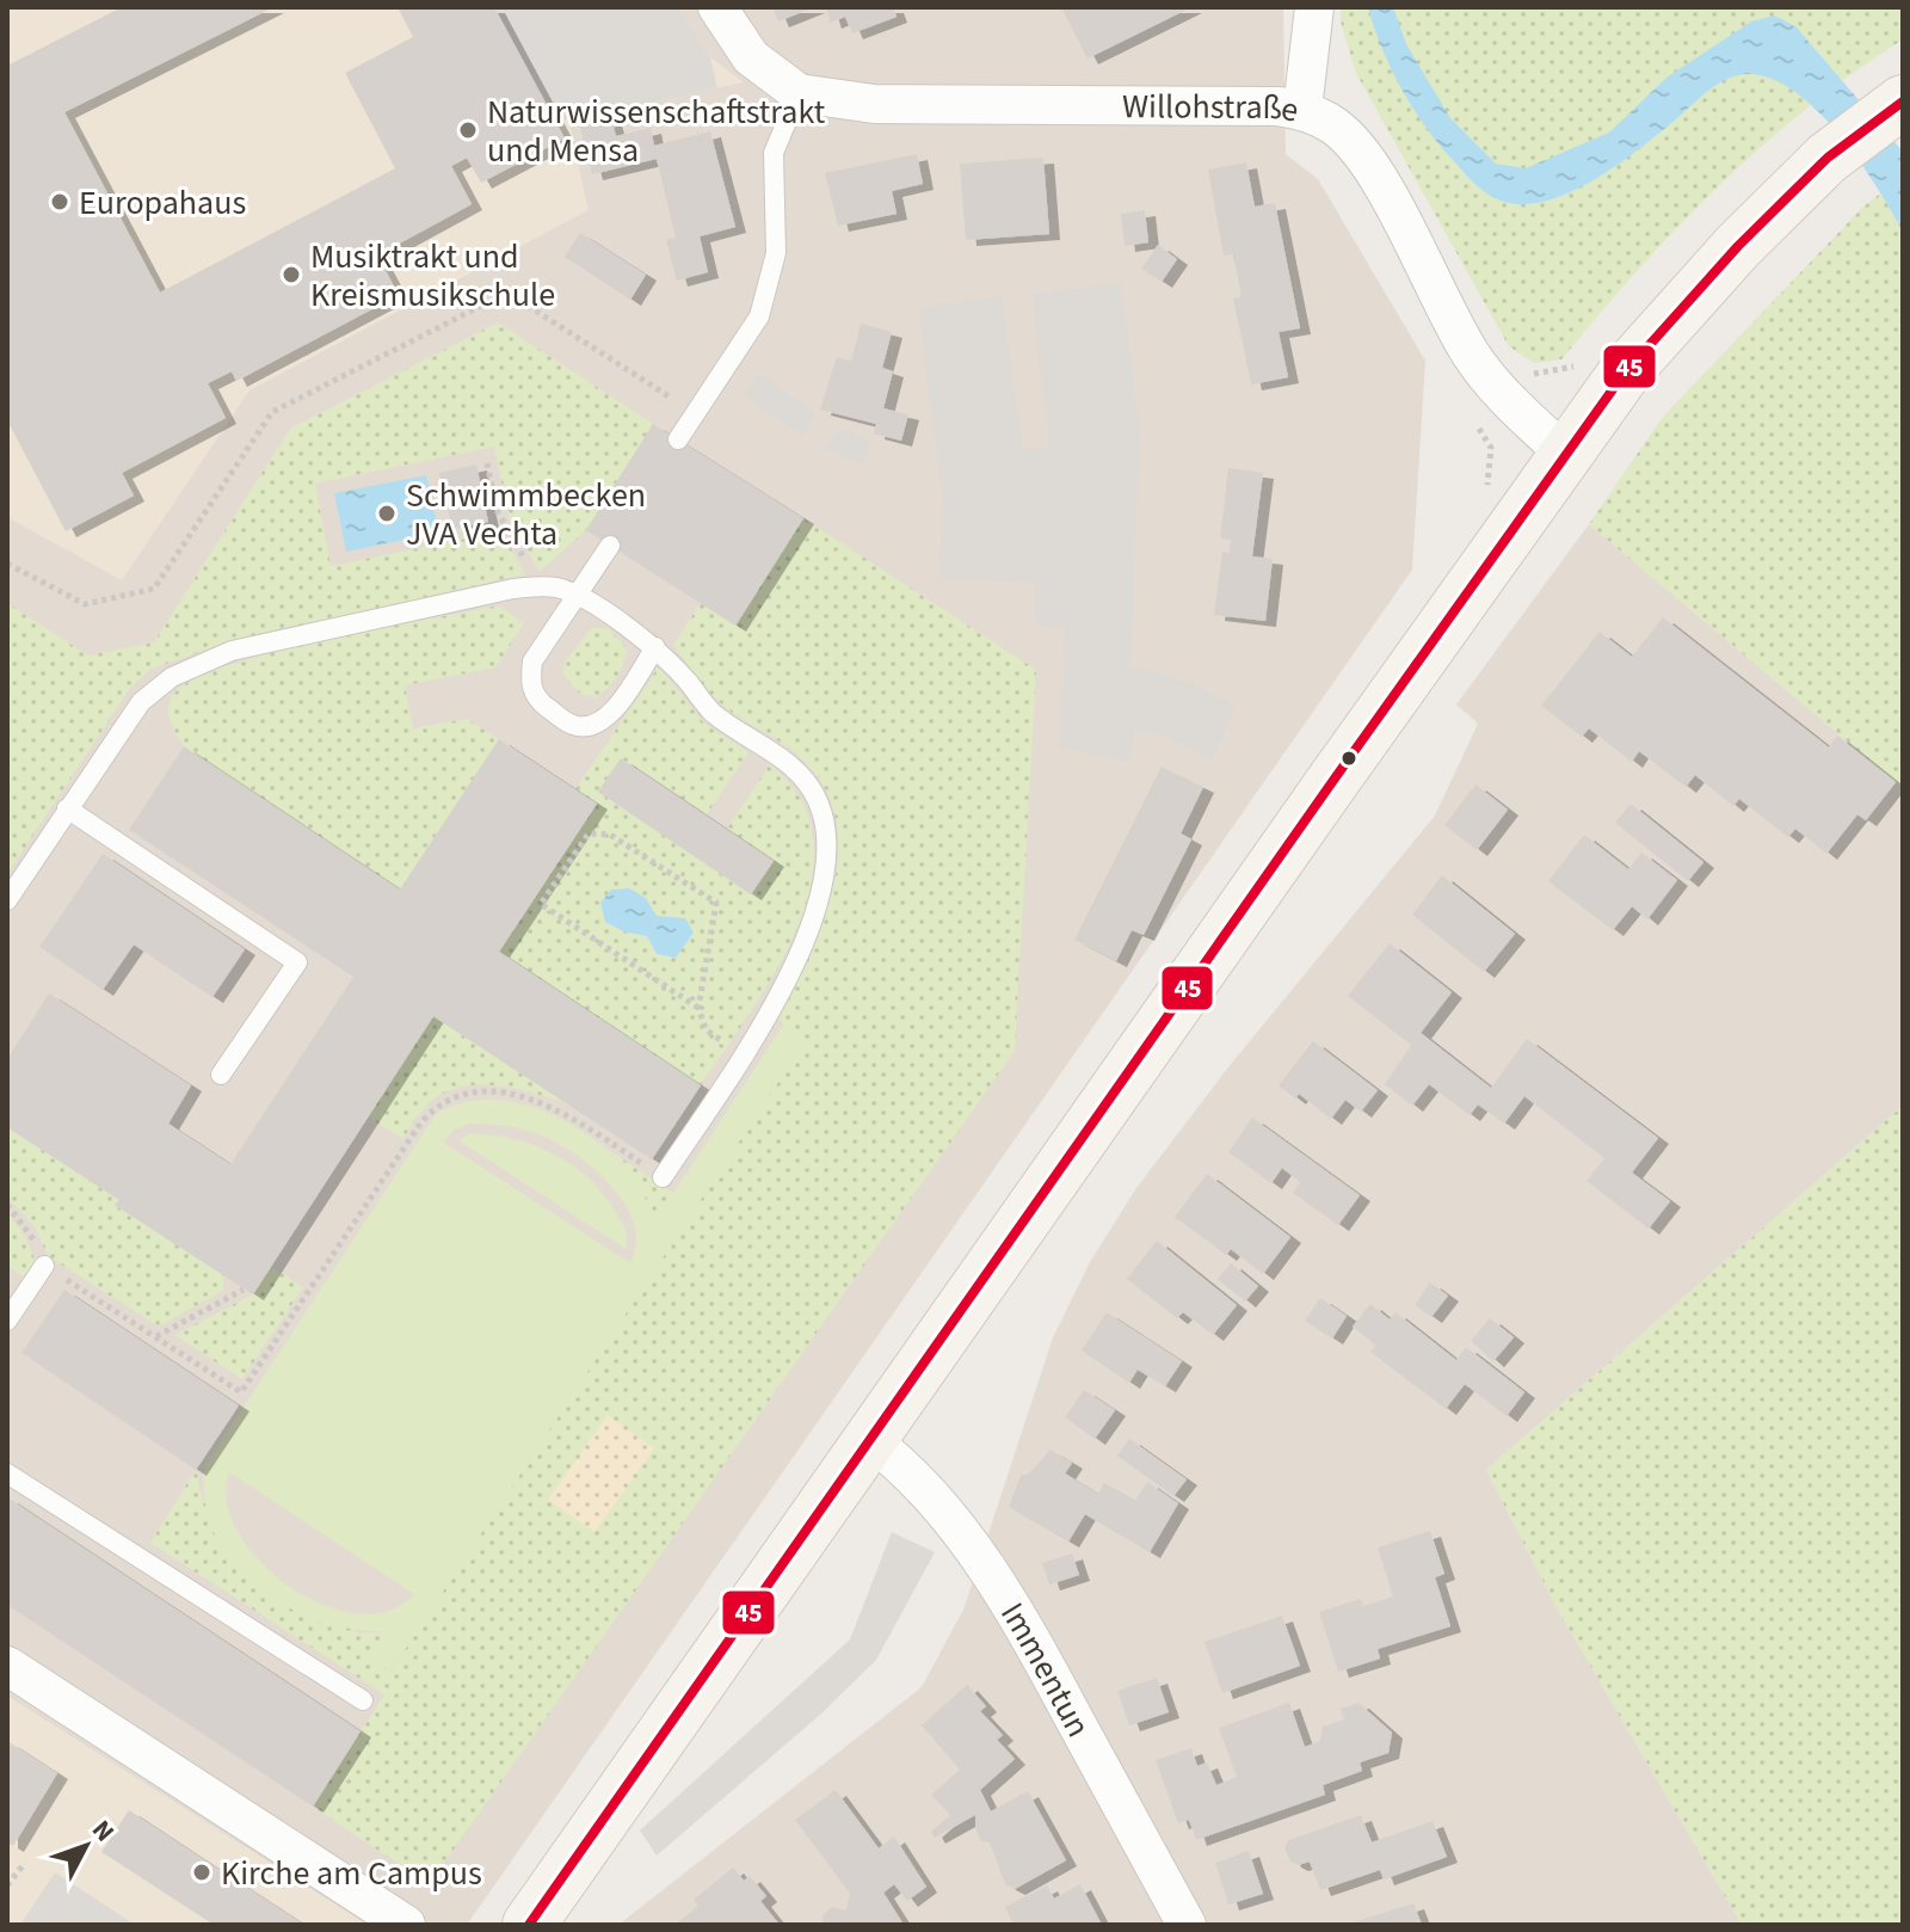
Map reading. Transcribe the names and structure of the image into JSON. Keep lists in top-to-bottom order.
{
  "streets": {
    "street": ["Willohstraße", "Immentun"]
  },
  "places": [
    "Naturwissenschaftstrakt und Mensa",
    "Europahaus",
    "Musiktrakt und Kreismusikschule",
    "Schwimmbecken JVA Vechta",
    "Kirche am Campus"
  ],
  "lines": ["transit line 45"],
  "north": "top right"
}
